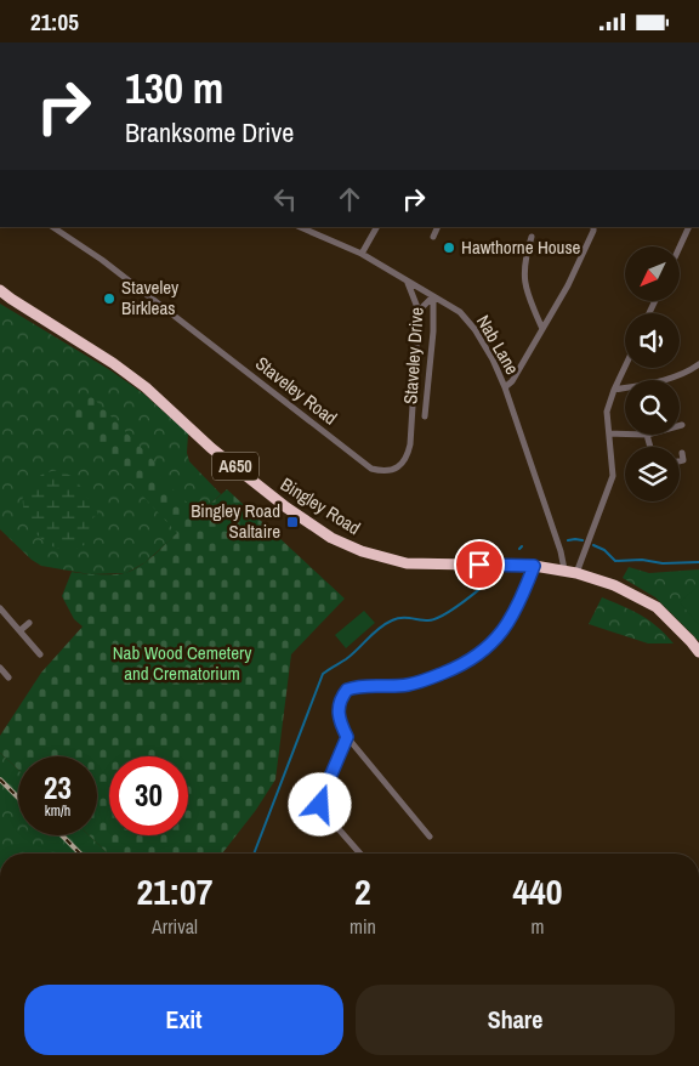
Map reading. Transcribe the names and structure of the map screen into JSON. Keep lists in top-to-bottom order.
{
  "streets": {
    "highway": ["A650", "Bingley Road"],
    "street": ["Nab Lane", "Staveley Drive", "Staveley Road"]
  },
  "crossings": [
    ["Nab Lane", "Staveley Drive"],
    ["Nab Lane", "Staveley Road"],
    ["Nab Lane", "Bingley Road"]
  ],
  "parks": ["Nab Wood Cemetery and Crematorium"],
  "places": {
    "other": ["Hawthorne House", "Staveley Birkleas"],
    "transit": ["Bingley Road Saltaire"]
  },
  "north": "bottom left",
  "page": {
    "status": "21:05",
    "turn": ["130 m", "Branksome Drive"],
    "speed": "23 km/h",
    "limit": "30",
    "eta": [
      "21:07",
      "Arrival",
      "2",
      "min",
      "440",
      "m"
    ],
    "buttons": ["Exit", "Share"]
  }
}
